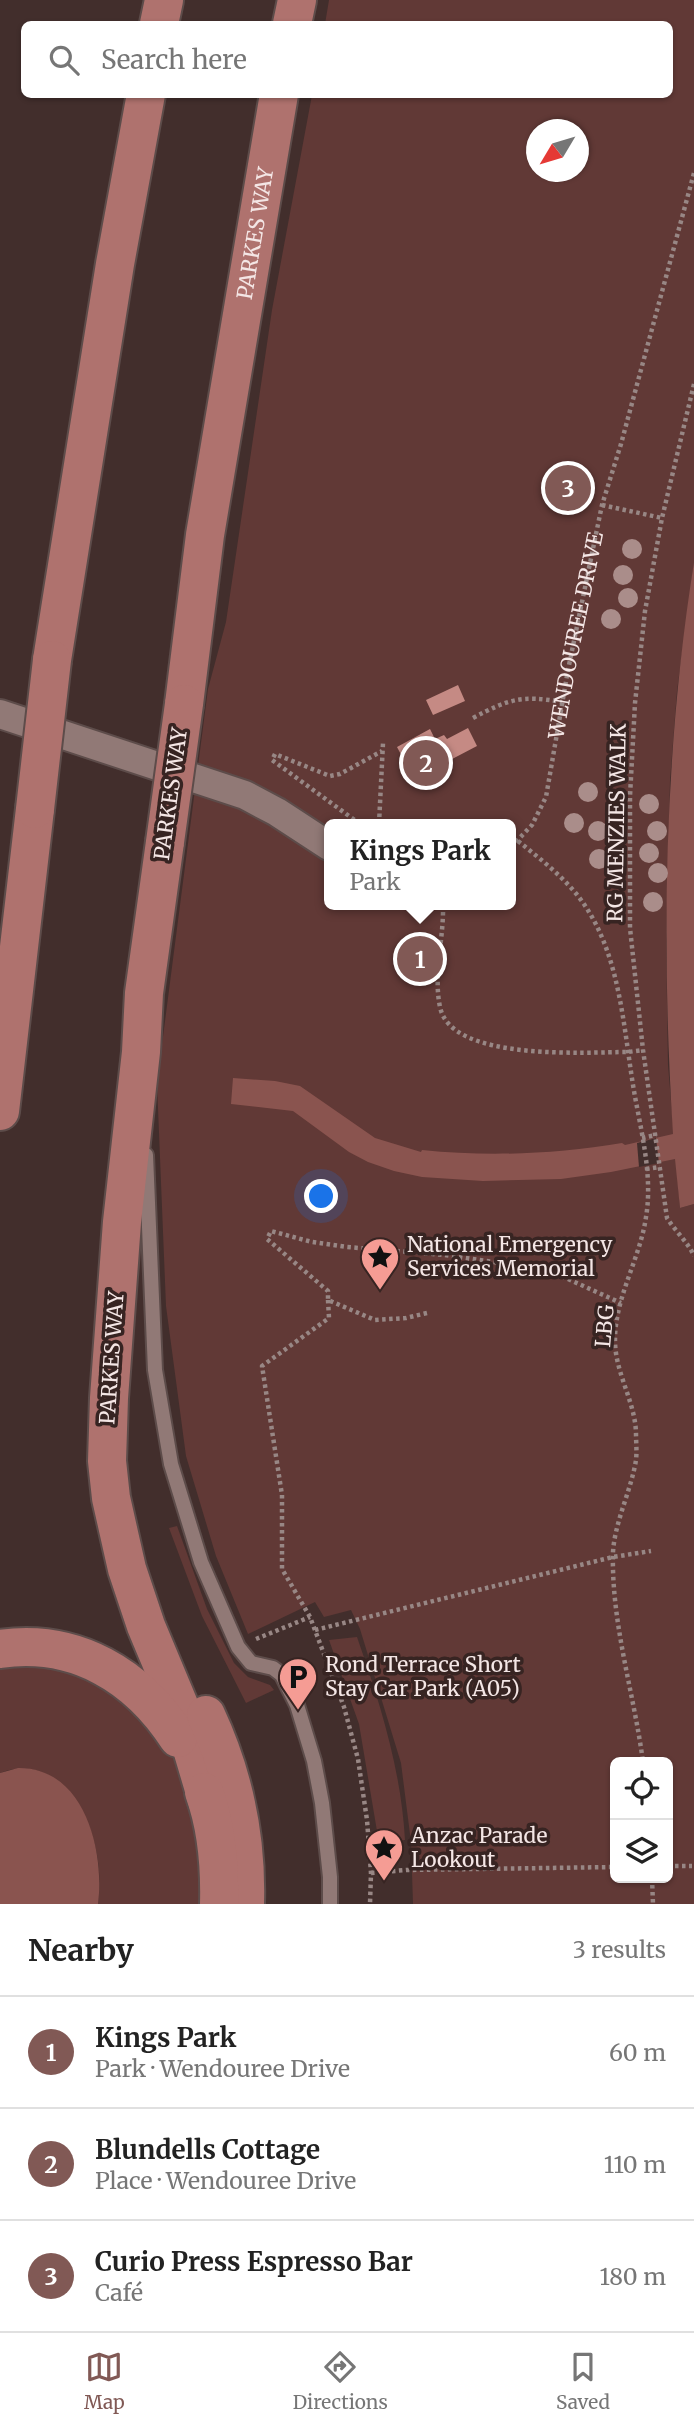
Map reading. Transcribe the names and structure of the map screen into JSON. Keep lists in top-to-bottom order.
{
  "streets": {
    "main road": ["PARKES WAY"],
    "path": ["WENDOUREE DRIVE", "RG MENZIES WALK", "LBG"]
  },
  "crossings": [
    ["WENDOUREE DRIVE", "LBG"]
  ],
  "places": {
    "place": ["National Emergency Services Memorial", "Anzac Parade Lookout"],
    "parking": ["Rond Terrace Short Stay Car Park (A05)"]
  },
  "north": "bottom left",
  "page": {
    "search": "Search here",
    "pins": ["3", "2", "1"],
    "popup": ["Kings Park", "Park"],
    "heading": ["Nearby", "3 results"],
    "list": [
      {
        "mark": "1",
        "name": "Kings Park",
        "note": "Park · Wendouree Drive",
        "value": "60 m"
      },
      {
        "mark": "2",
        "name": "Blundells Cottage",
        "note": "Place · Wendouree Drive",
        "value": "110 m"
      },
      {
        "mark": "3",
        "name": "Curio Press Espresso Bar",
        "note": "Café",
        "value": "180 m"
      }
    ],
    "nav": ["Map", "Directions", "Saved"]
  }
}
